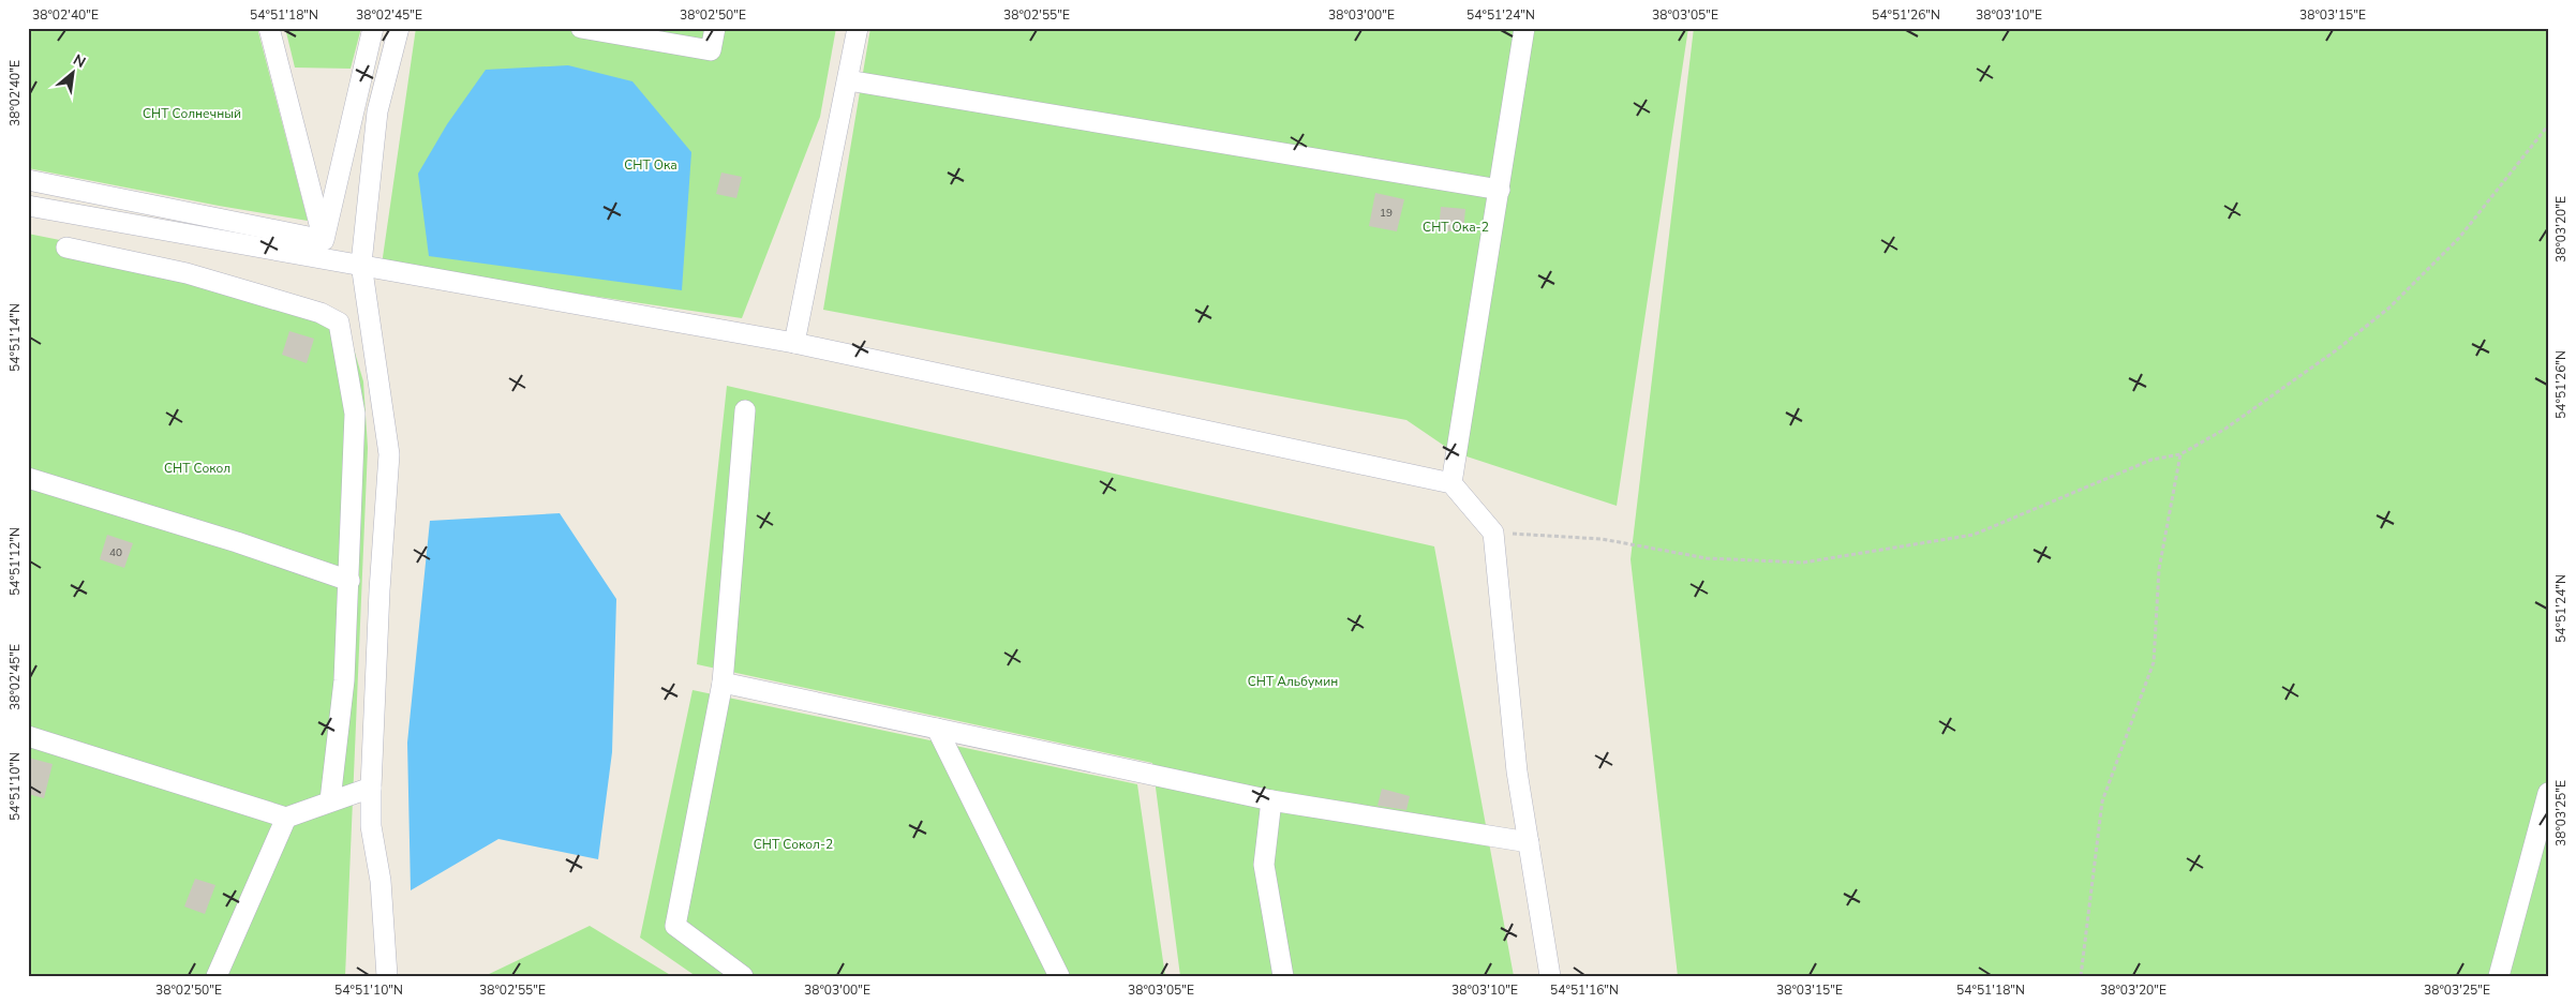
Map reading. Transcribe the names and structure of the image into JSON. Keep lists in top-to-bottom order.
{
  "parks": [
    "СНТ Солнечный",
    "СНТ Ока",
    "СНТ Ока-2",
    "СНТ Сокол",
    "СНТ Альбумин",
    "СНТ Сокол-2"
  ],
  "house_numbers": ["19", "40"],
  "north": "top right",
  "coordinates": [
    "38°02'40\"E",
    "54°51'18\"N",
    "38°02'45\"E",
    "38°02'50\"E",
    "38°02'55\"E",
    "38°03'00\"E",
    "54°51'24\"N",
    "38°03'05\"E",
    "54°51'26\"N",
    "38°03'10\"E",
    "38°03'15\"E",
    "38°03'20\"E",
    "54°51'14\"N",
    "54°51'12\"N",
    "54°51'10\"N",
    "38°03'25\"E",
    "54°51'16\"N"
  ]
}
